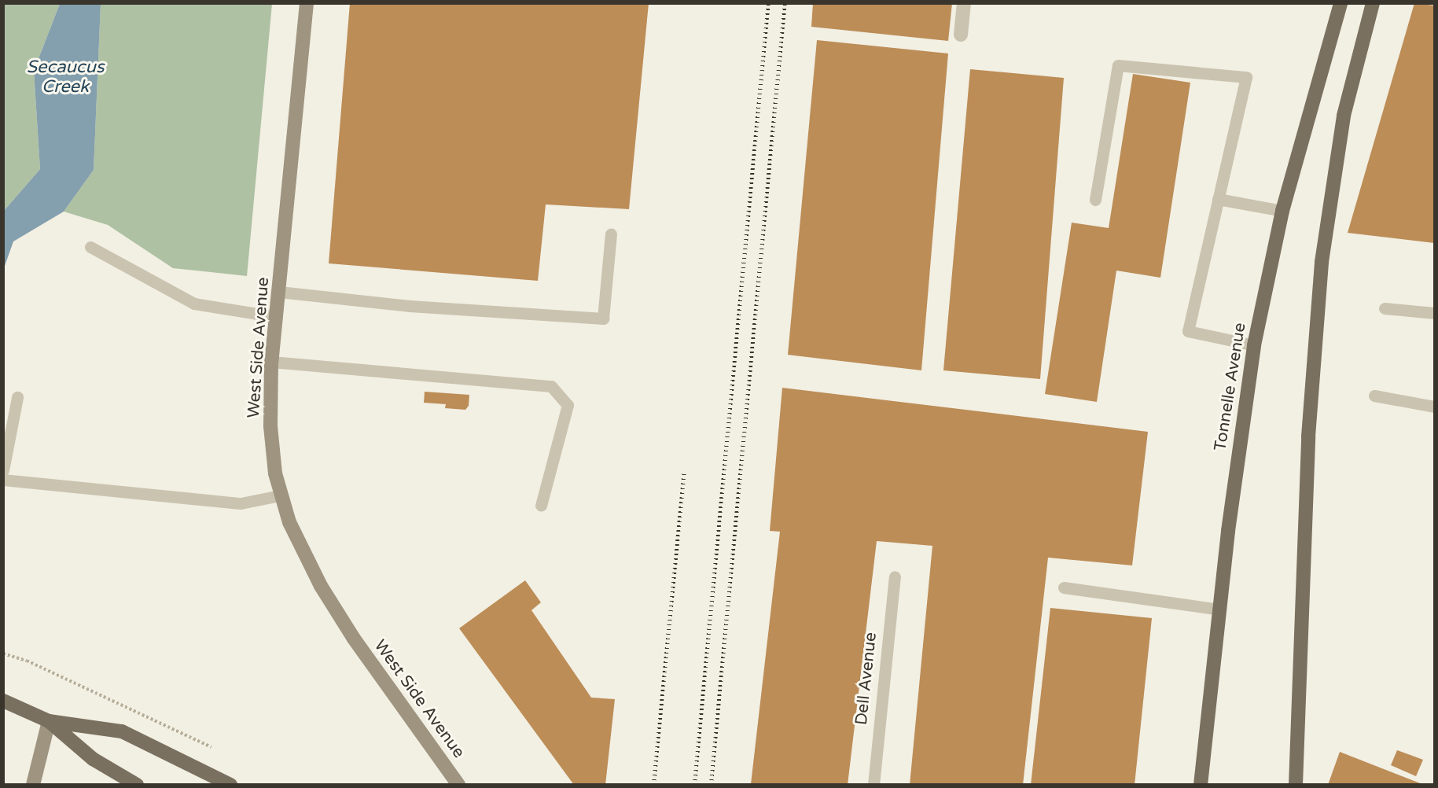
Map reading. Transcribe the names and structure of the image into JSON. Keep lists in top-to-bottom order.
{
  "streets": {
    "main road": ["Tonnelle Avenue"],
    "street": ["West Side Avenue"],
    "lane": ["Dell Avenue"]
  },
  "water": ["Secaucus Creek"]
}
